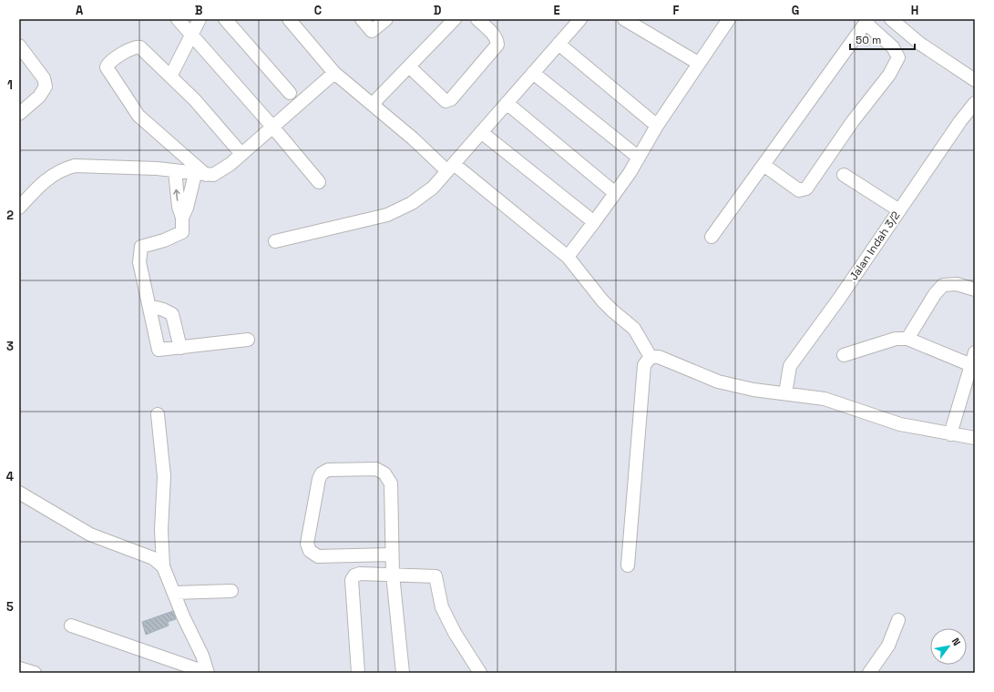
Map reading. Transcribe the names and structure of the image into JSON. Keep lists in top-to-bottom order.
{
  "streets": {
    "street": ["Jalan Indah 3/2"]
  },
  "scale_bar": "50 m",
  "north": "top right",
  "grid": {
    "columns": [
      "A",
      "B",
      "C",
      "D",
      "E",
      "F",
      "G",
      "H"
    ],
    "rows": [
      "1",
      "2",
      "3",
      "4",
      "5"
    ]
  }
}
